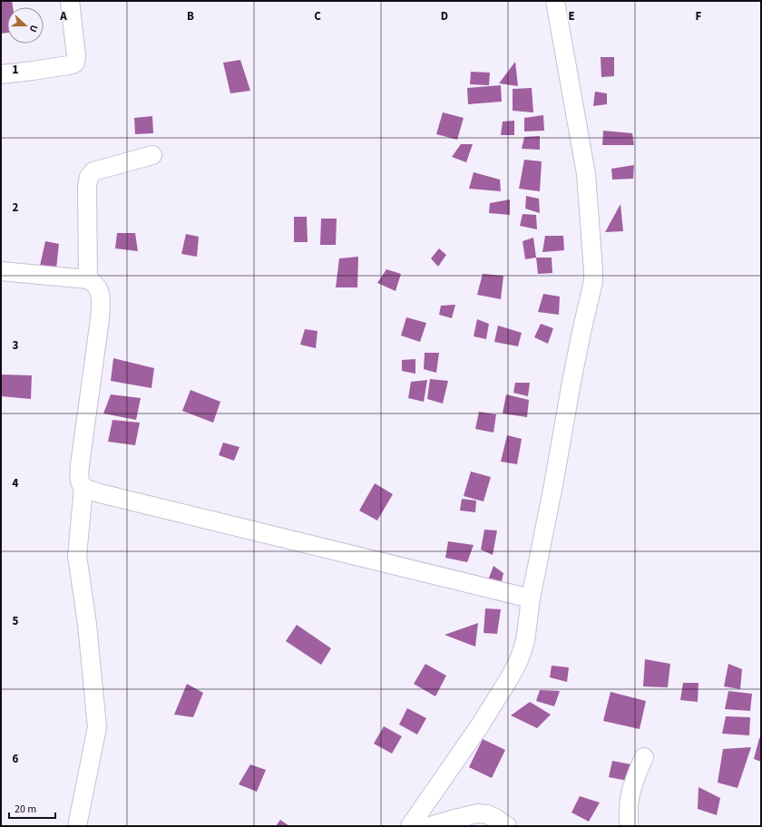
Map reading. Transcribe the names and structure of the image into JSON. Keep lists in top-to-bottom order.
{
  "scale_bar": "20 m",
  "north": "right",
  "grid": {
    "columns": [
      "A",
      "B",
      "C",
      "D",
      "E",
      "F"
    ],
    "rows": [
      "1",
      "2",
      "3",
      "4",
      "5",
      "6"
    ]
  }
}
